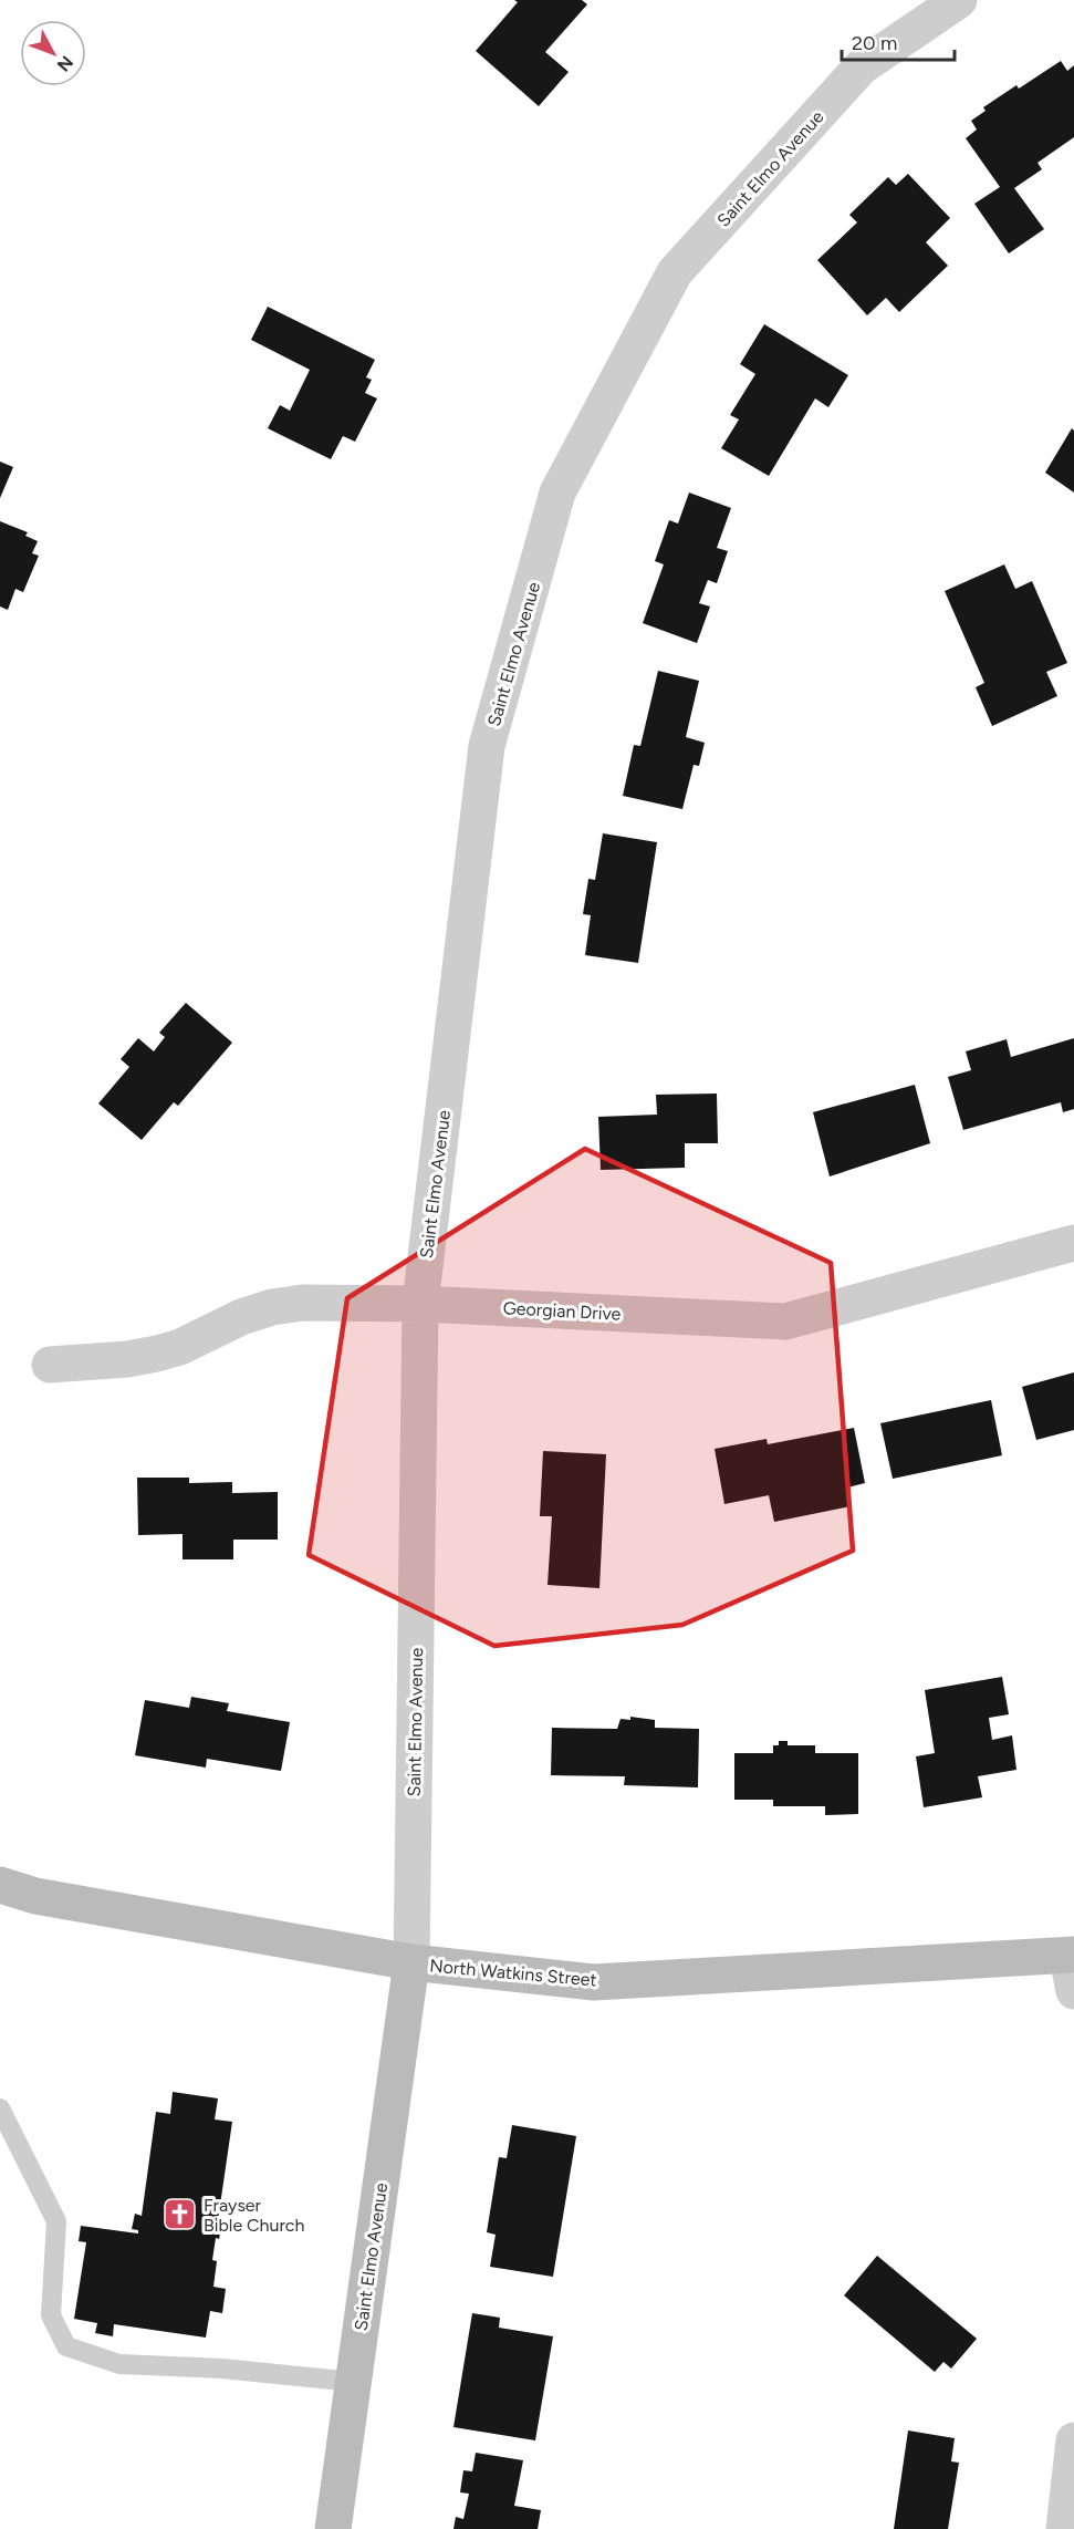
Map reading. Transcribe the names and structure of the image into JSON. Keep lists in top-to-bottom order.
{
  "streets": {
    "main road": ["Saint Elmo Avenue", "North Watkins Street"],
    "street": ["Georgian Drive"]
  },
  "crossings": [
    ["Saint Elmo Avenue", "Georgian Drive"],
    ["Saint Elmo Avenue", "North Watkins Street"]
  ],
  "places": {
    "church": ["Frayser Bible Church"]
  },
  "scale_bar": "20 m",
  "north": "bottom right"
}
